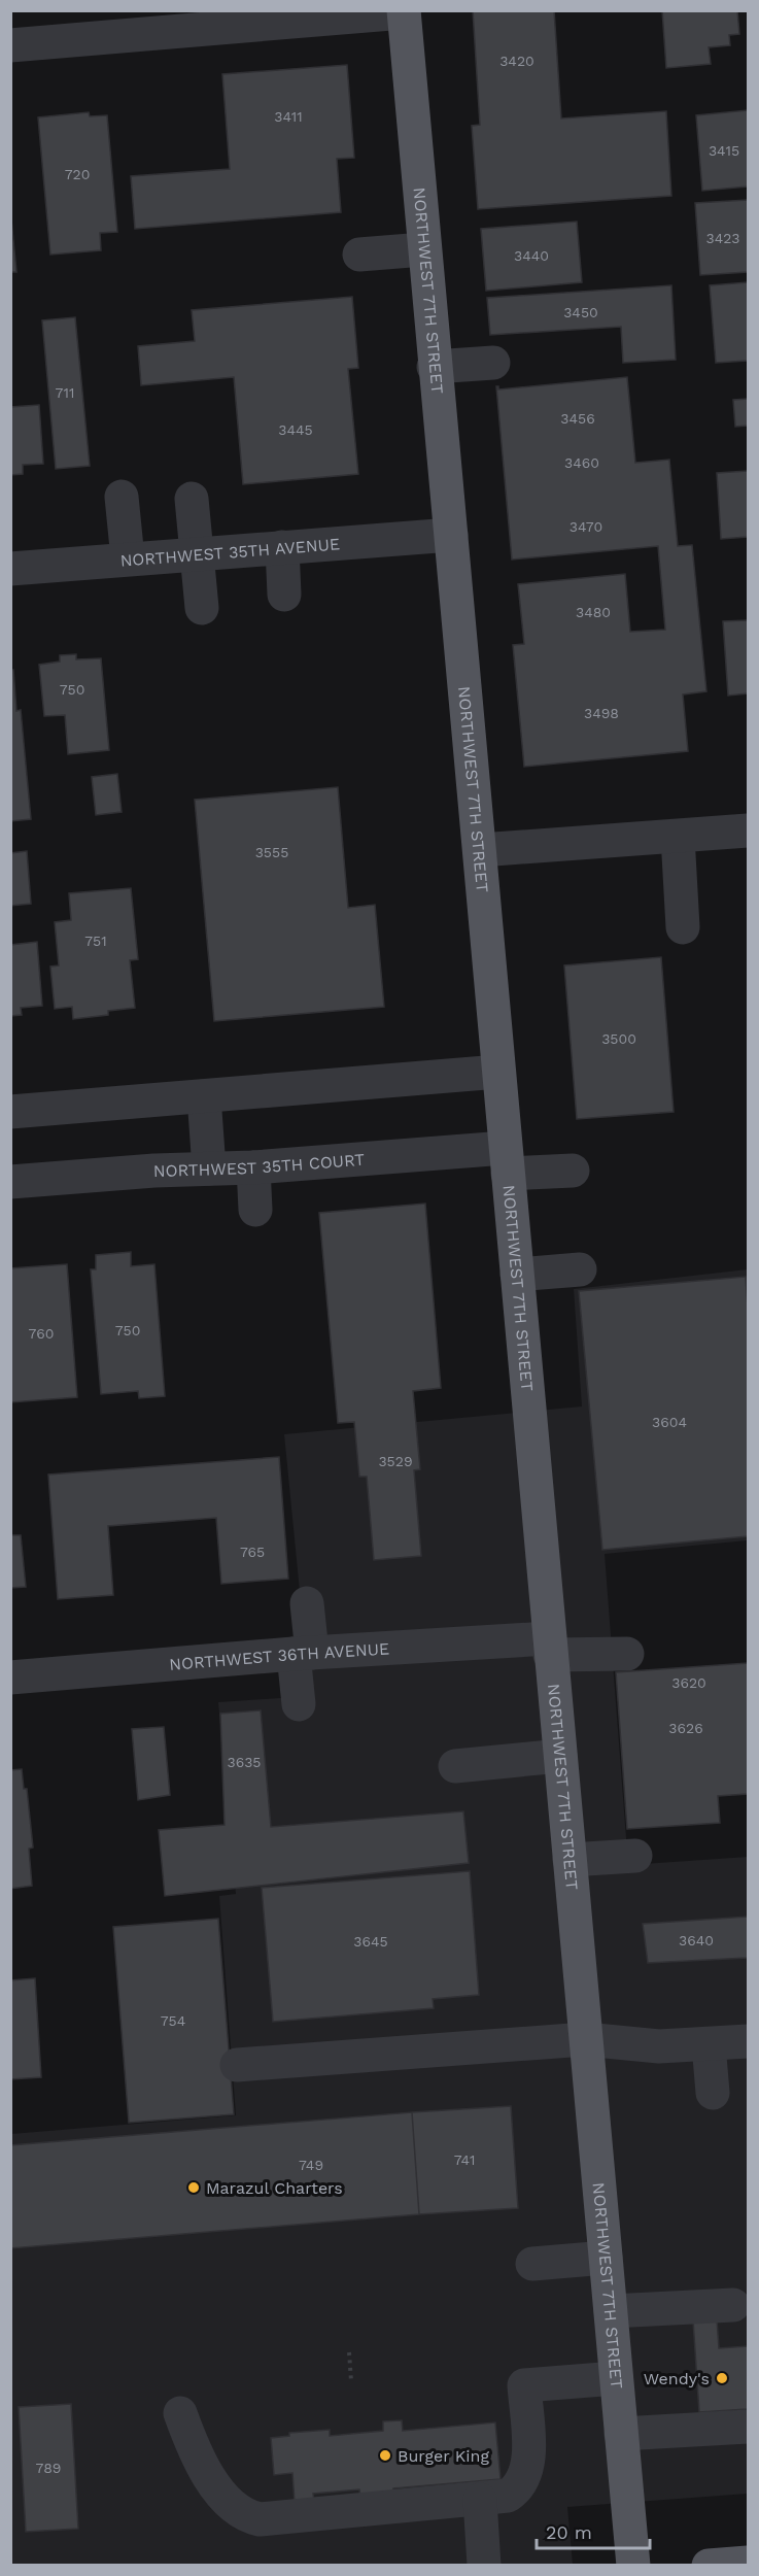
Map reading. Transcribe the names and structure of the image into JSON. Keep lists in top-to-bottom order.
{
  "streets": {
    "main road": ["NORTHWEST 7TH STREET"],
    "street": ["NORTHWEST 35TH AVENUE", "NORTHWEST 35TH COURT", "NORTHWEST 36TH AVENUE"]
  },
  "crossings": [
    ["NORTHWEST 7TH STREET", "NORTHWEST 35TH AVENUE"],
    ["NORTHWEST 7TH STREET", "NORTHWEST 35TH COURT"],
    ["NORTHWEST 7TH STREET", "NORTHWEST 36TH AVENUE"]
  ],
  "places": ["Marazul Charters", "Wendy's", "Burger King"],
  "house_numbers": [
    "3420",
    "3411",
    "3415",
    "720",
    "3423",
    "3440",
    "3450",
    "711",
    "3456",
    "3445",
    "3460",
    "3470",
    "3480",
    "750",
    "3498",
    "3555",
    "751",
    "3500",
    "750",
    "760",
    "3604",
    "3529",
    "765",
    "3620",
    "3626",
    "3635",
    "3640",
    "3645",
    "754",
    "741",
    "749",
    "789"
  ],
  "scale_bar": "20 m"
}
